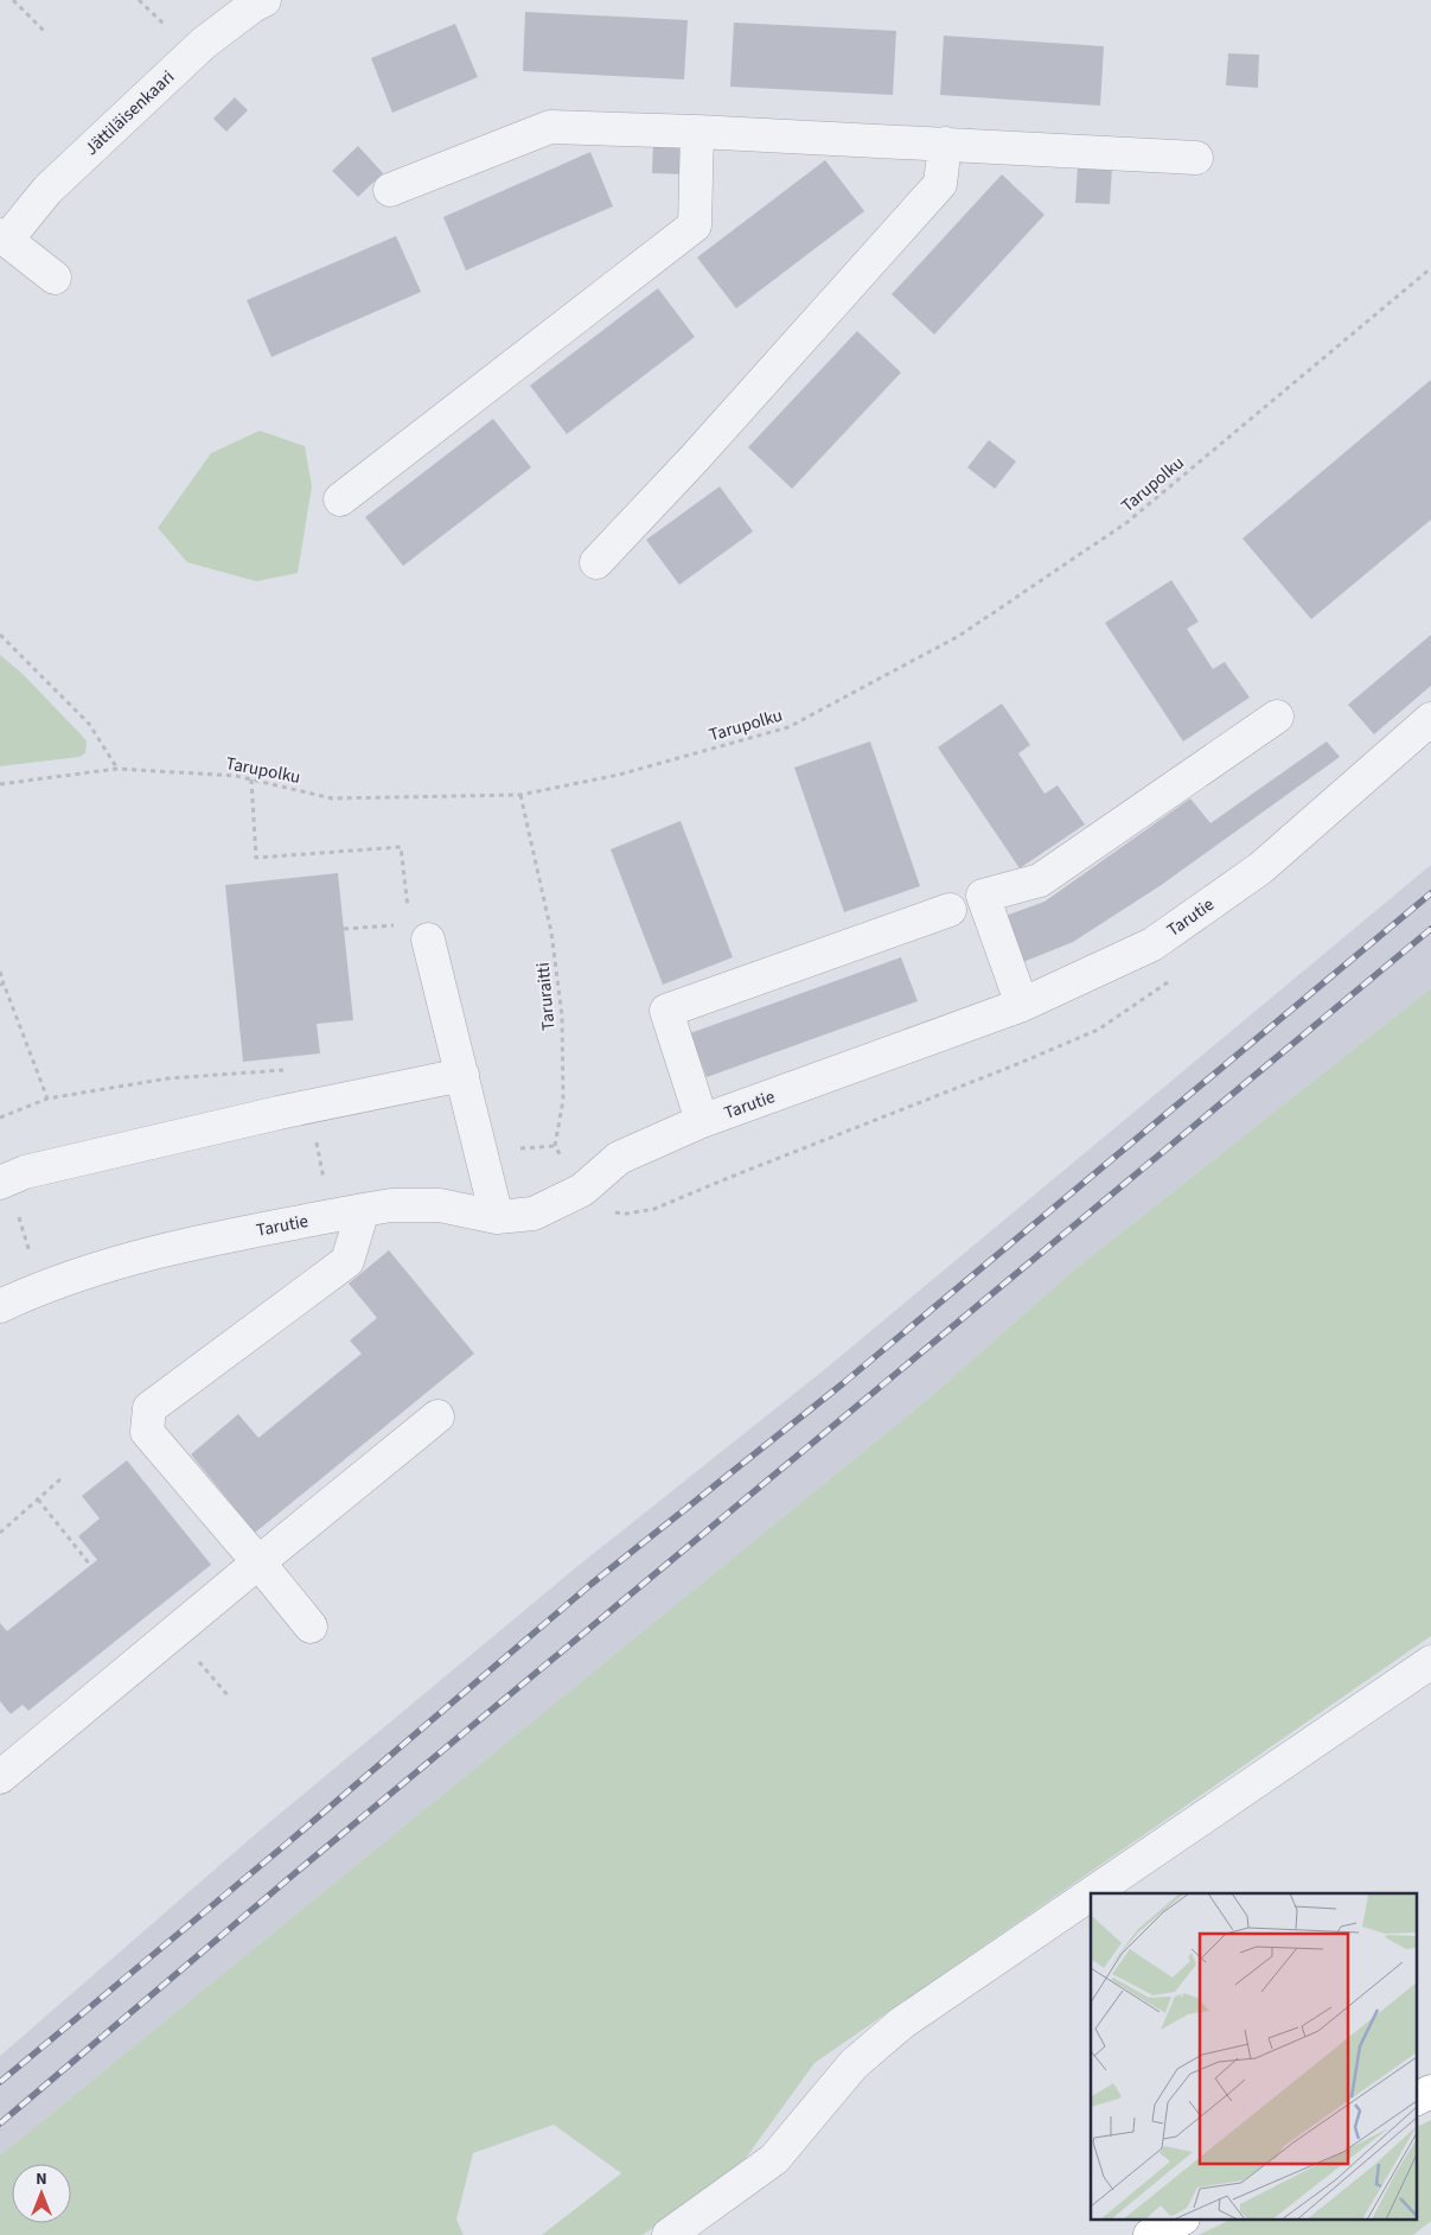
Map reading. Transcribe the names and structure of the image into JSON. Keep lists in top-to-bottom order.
{
  "streets": {
    "street": ["Jättiläisenkaari", "Tarutie"],
    "path": ["Tarupolku", "Taruraitti"]
  },
  "crossings": [
    ["Tarupolku", "Taruraitti"],
    ["Tarutie", "Taruraitti"]
  ],
  "north": "top"
}
